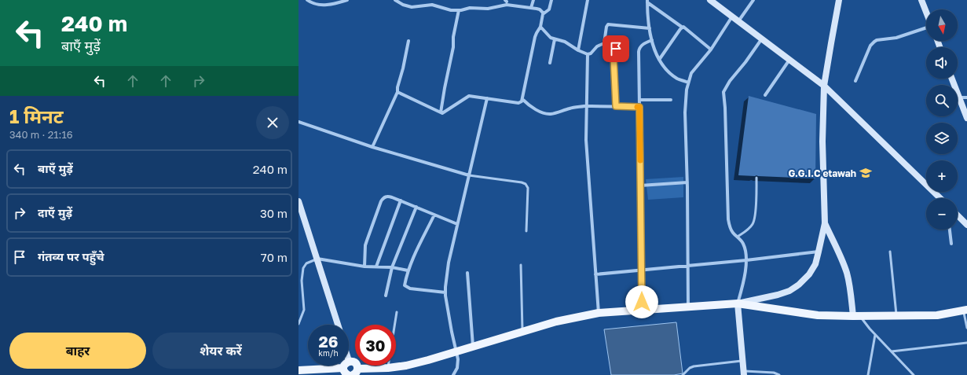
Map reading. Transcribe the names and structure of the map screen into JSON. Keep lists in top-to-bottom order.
{
  "places": {
    "school or university": ["G.G.I.C etawah"]
  },
  "north": "bottom",
  "page": {
    "turn": ["240 m", "बाएँ मुड़ें"],
    "map_buttons": ["+", "−"],
    "heading": ["1 मिनट", "340 m · 21:16"],
    "list": [
      {
        "name": "बाएँ मुड़ें",
        "value": "240 m"
      },
      {
        "name": "दाएँ मुड़ें",
        "value": "30 m"
      },
      {
        "name": "गंतव्य पर पहुँचे",
        "value": "70 m"
      }
    ],
    "speed": "26 km/h",
    "limit": "30",
    "buttons": ["बाहर", "शेयर करें"]
  }
}
